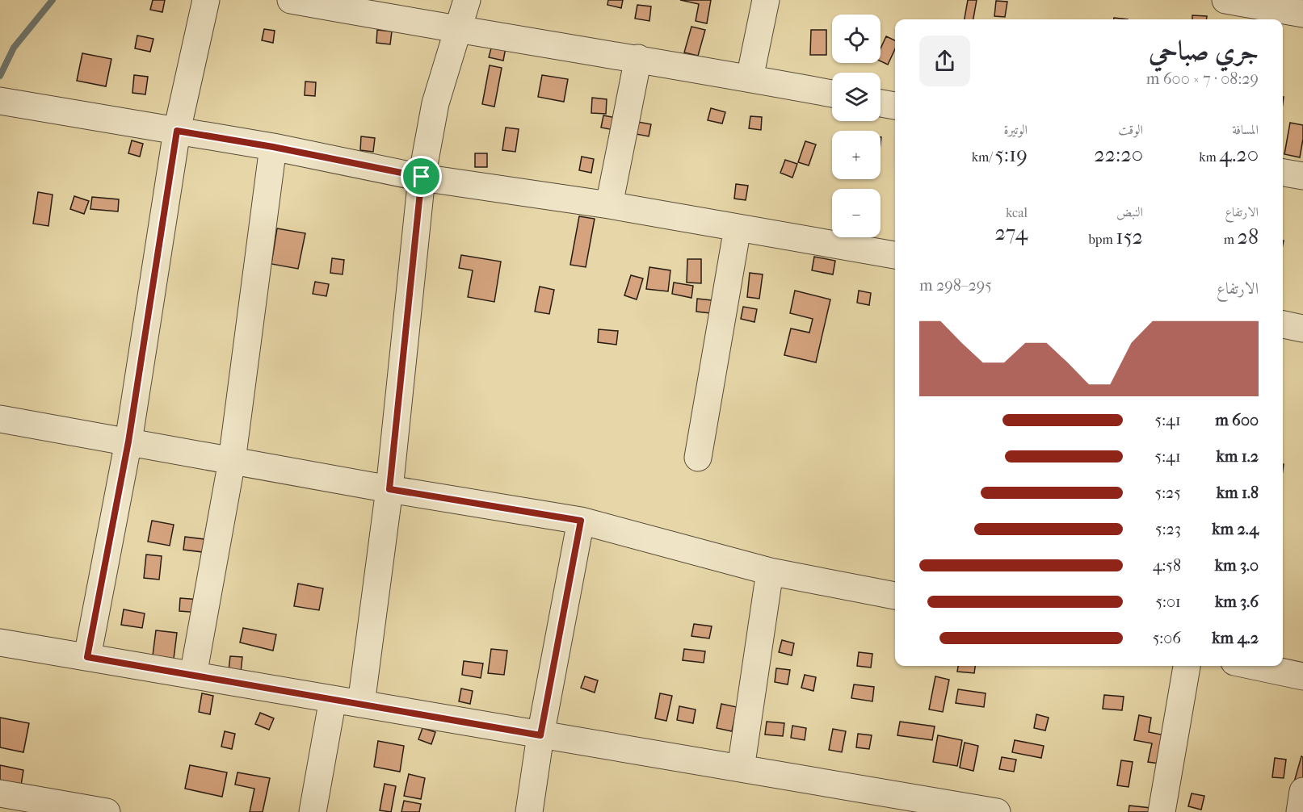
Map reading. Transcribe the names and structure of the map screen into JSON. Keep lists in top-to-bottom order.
{
  "page": {
    "map_buttons": ["+", "−"],
    "heading": ["جري صباحي", "08:29 · 7 × 600 m"],
    "stats": [
      ["المسافة", "4.20 km"],
      ["الوقت", "22:20"],
      ["الوتيرة", "5:19 /km"],
      ["الارتفاع", "28 m"],
      ["النبض", "152 bpm"],
      ["kcal", "274"]
    ],
    "chart": ["الارتفاع", "295–298 m"],
    "list": [
      {
        "name": "600 m",
        "note": "5:41"
      },
      {
        "name": "1.2 km",
        "note": "5:41"
      },
      {
        "name": "1.8 km",
        "note": "5:25"
      },
      {
        "name": "2.4 km",
        "note": "5:23"
      },
      {
        "name": "3.0 km",
        "note": "4:58"
      },
      {
        "name": "3.6 km",
        "note": "5:01"
      },
      {
        "name": "4.2 km",
        "note": "5:06"
      }
    ]
  }
}
